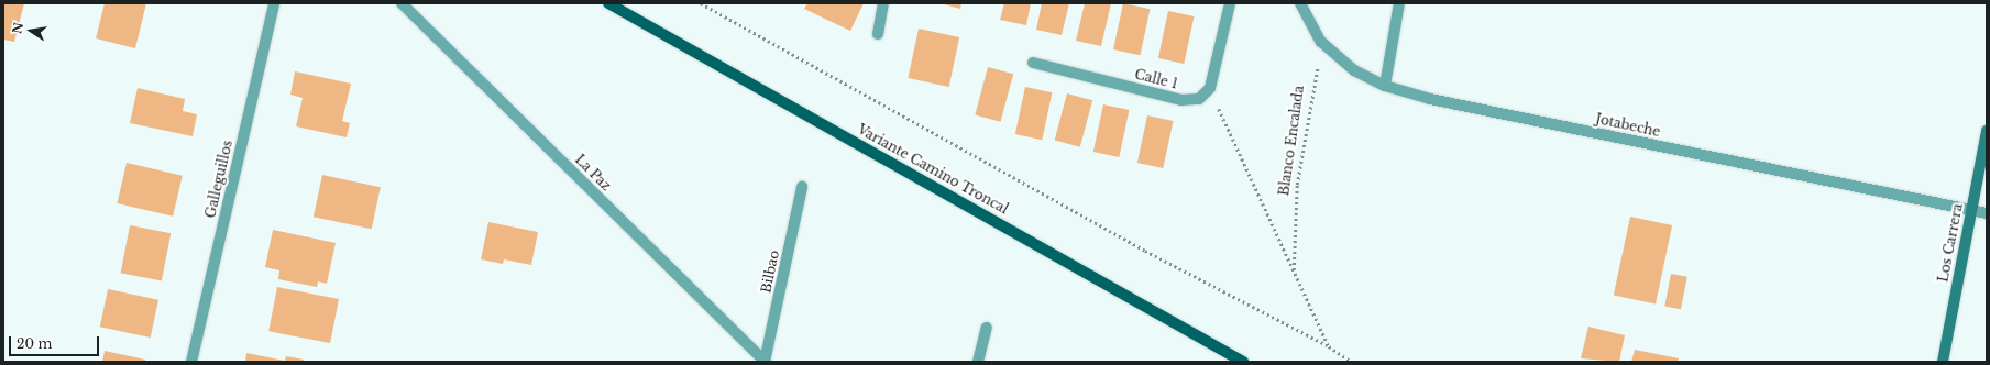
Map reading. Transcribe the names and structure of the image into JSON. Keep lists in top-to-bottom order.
{
  "streets": {
    "main road": ["Variante Camino Troncal"],
    "street": [
      "Calle 1",
      "Jotabeche",
      "La Paz",
      "Galleguillos",
      "Los Carrera",
      "Bilbao"
    ],
    "path": ["Blanco Encalada"]
  },
  "crossings": [
    ["Jotabeche", "Blanco Encalada"],
    ["Jotabeche", "Los Carrera"],
    ["La Paz", "Bilbao"]
  ],
  "scale_bar": "20 m",
  "north": "left"
}
